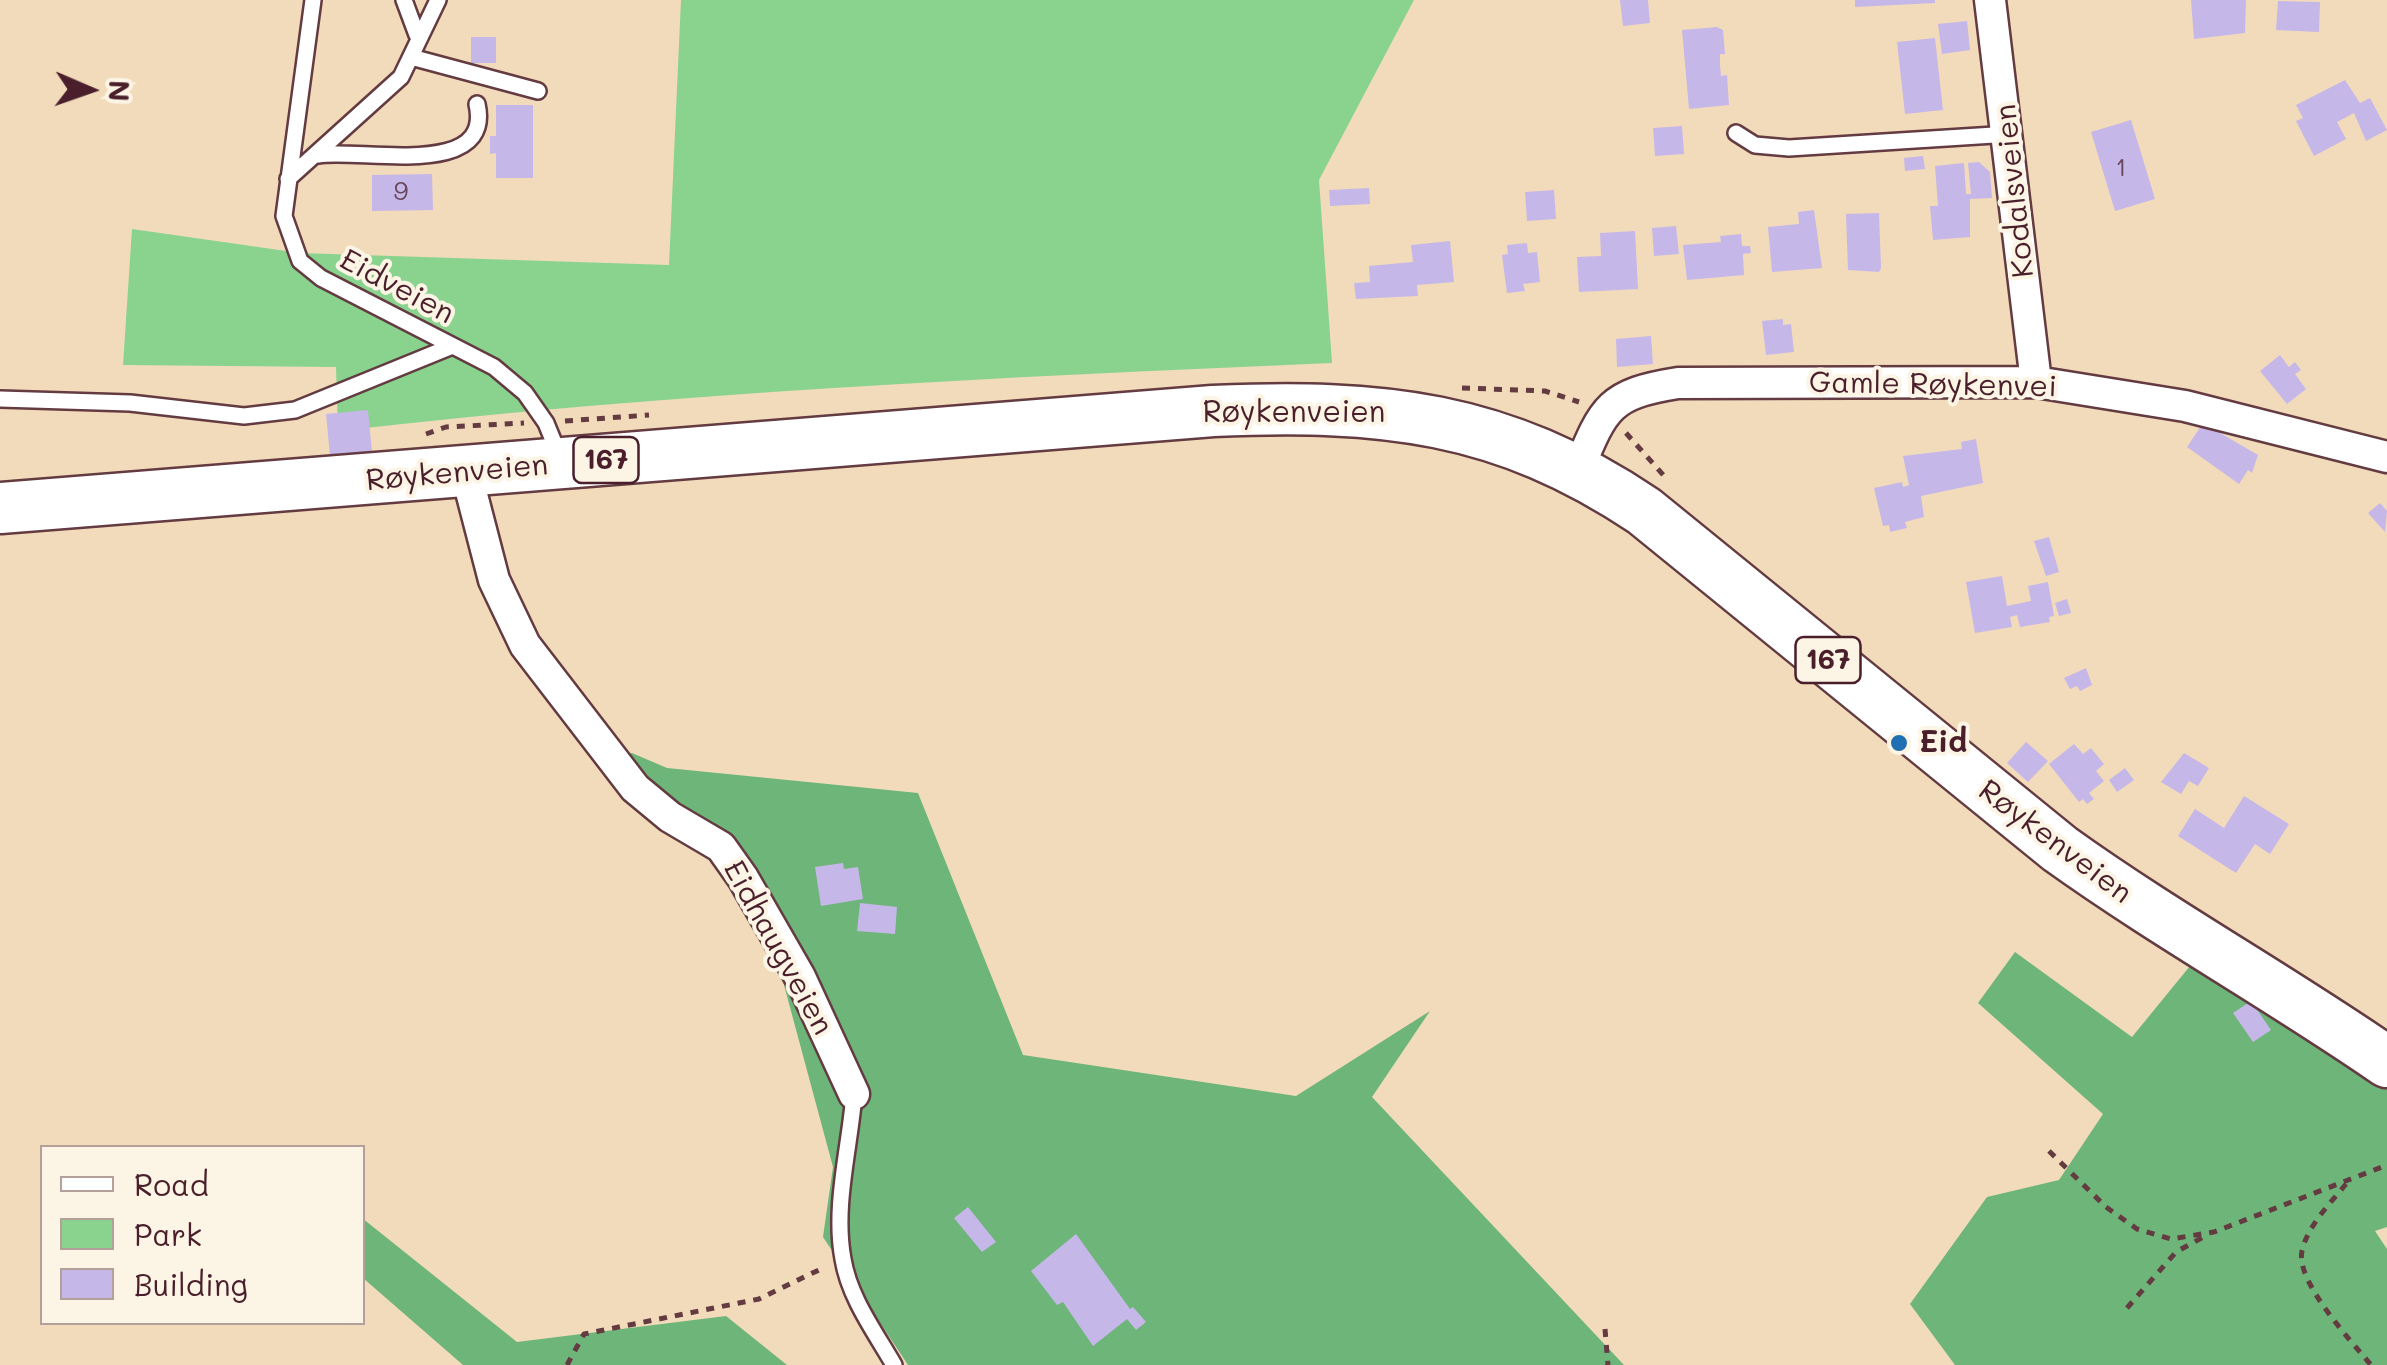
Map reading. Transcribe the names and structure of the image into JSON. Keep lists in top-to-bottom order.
{
  "streets": {
    "main road": ["Røykenveien", "167"],
    "street": ["Kodalsveien", "Gamle Røykenvei", "Eidhaugveien"],
    "lane": ["Eidveien"]
  },
  "crossings": [
    ["Kodalsveien", "Gamle Røykenvei"],
    ["Eidveien", "Røykenveien"],
    ["Røykenveien", "Eidhaugveien"]
  ],
  "places": ["Eid"],
  "house_numbers": ["1", "9"],
  "legend": ["Road", "Park", "Building"],
  "north": "right"
}
